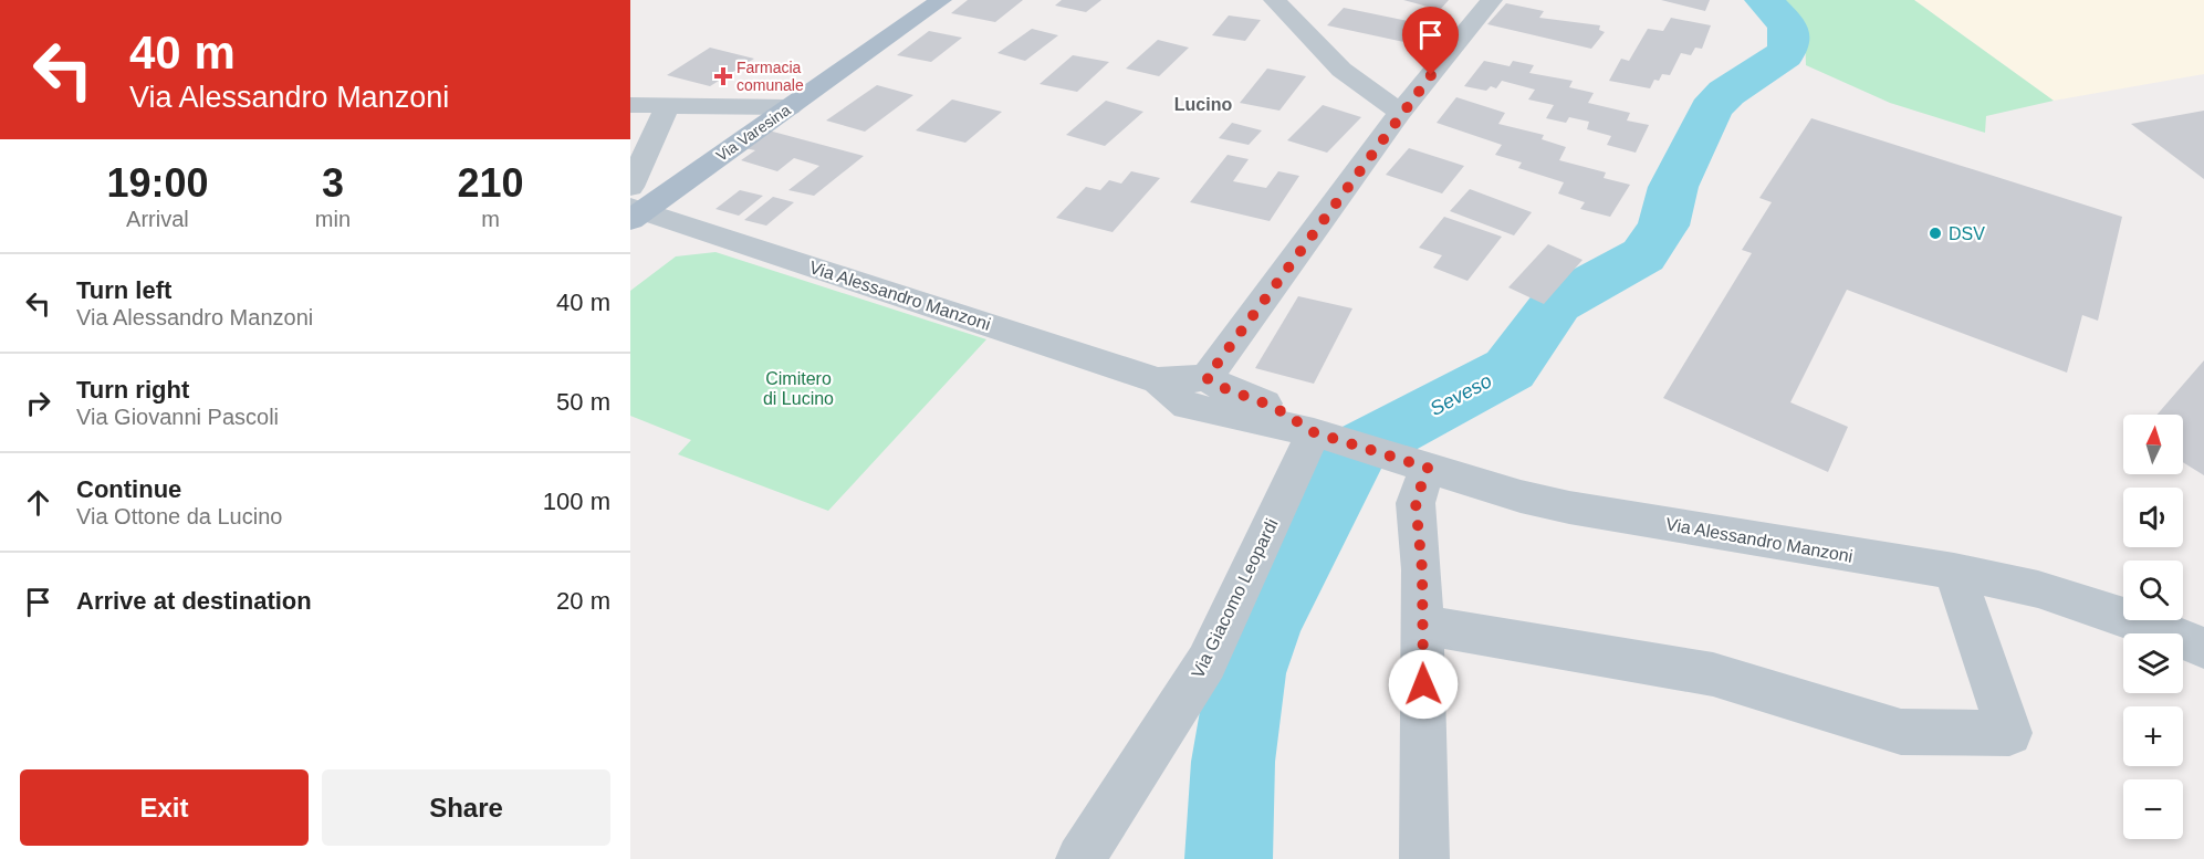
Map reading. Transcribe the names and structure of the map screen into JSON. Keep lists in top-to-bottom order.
{
  "streets": {
    "main road": ["Via Varesina"],
    "street": ["Via Alessandro Manzoni", "Via Giacomo Leopardi"]
  },
  "crossings": [
    ["Via Varesina", "Via Alessandro Manzoni"],
    ["Via Alessandro Manzoni", "Via Giacomo Leopardi"]
  ],
  "districts": ["Lucino"],
  "water": ["Seveso"],
  "parks": ["Cimitero di Lucino"],
  "places": {
    "health": ["Farmacia comunale"],
    "other": ["DSV"]
  },
  "north": "top",
  "page": {
    "turn": ["40 m", "Via Alessandro Manzoni"],
    "eta": [
      "19:00",
      "Arrival",
      "3",
      "min",
      "210",
      "m"
    ],
    "list": [
      {
        "name": "Turn left",
        "note": "Via Alessandro Manzoni",
        "value": "40 m"
      },
      {
        "name": "Turn right",
        "note": "Via Giovanni Pascoli",
        "value": "50 m"
      },
      {
        "name": "Continue",
        "note": "Via Ottone da Lucino",
        "value": "100 m"
      },
      {
        "name": "Arrive at destination",
        "value": "20 m"
      }
    ],
    "map_buttons": ["+", "−"],
    "buttons": ["Exit", "Share"]
  }
}
